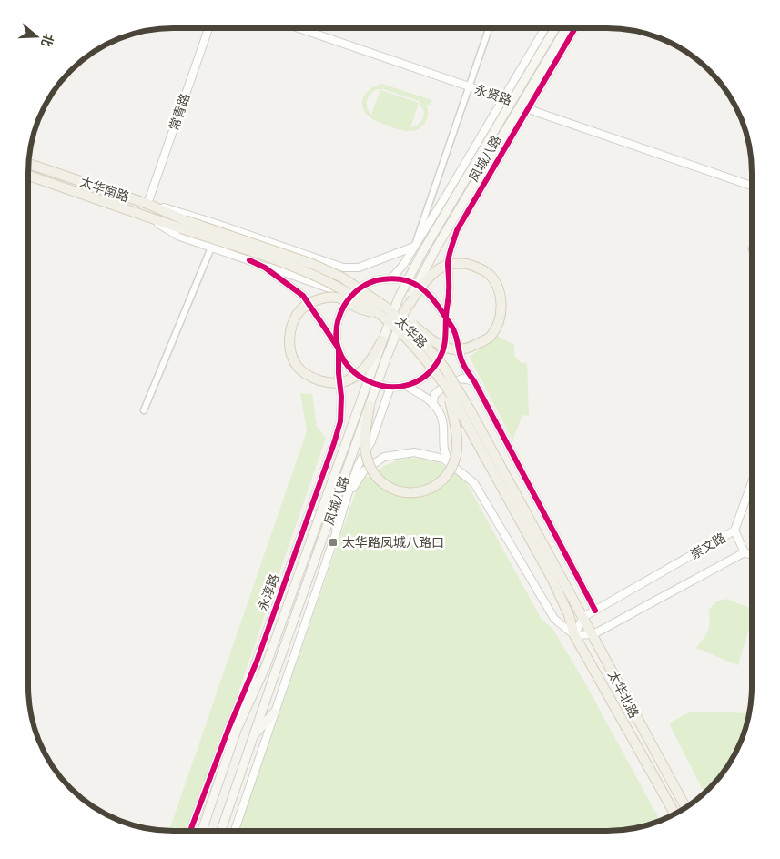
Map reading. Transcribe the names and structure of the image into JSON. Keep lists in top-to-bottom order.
{
  "streets": {
    "main road": [
      "凤城八路",
      "太华南路",
      "太华路",
      "太华北路"
    ],
    "street": [
      "永贤路",
      "常青路",
      "崇文路",
      "永淳路"
    ]
  },
  "crossings": [
    ["永贤路", "凤城八路"],
    ["常青路", "太华南路"],
    ["凤城八路", "永淳路"],
    ["太华南路", "太华路"],
    ["太华路", "太华北路"],
    ["崇文路", "太华北路"]
  ],
  "places": {
    "transit": ["太华路凤城八路口"]
  },
  "north": "right"
}
